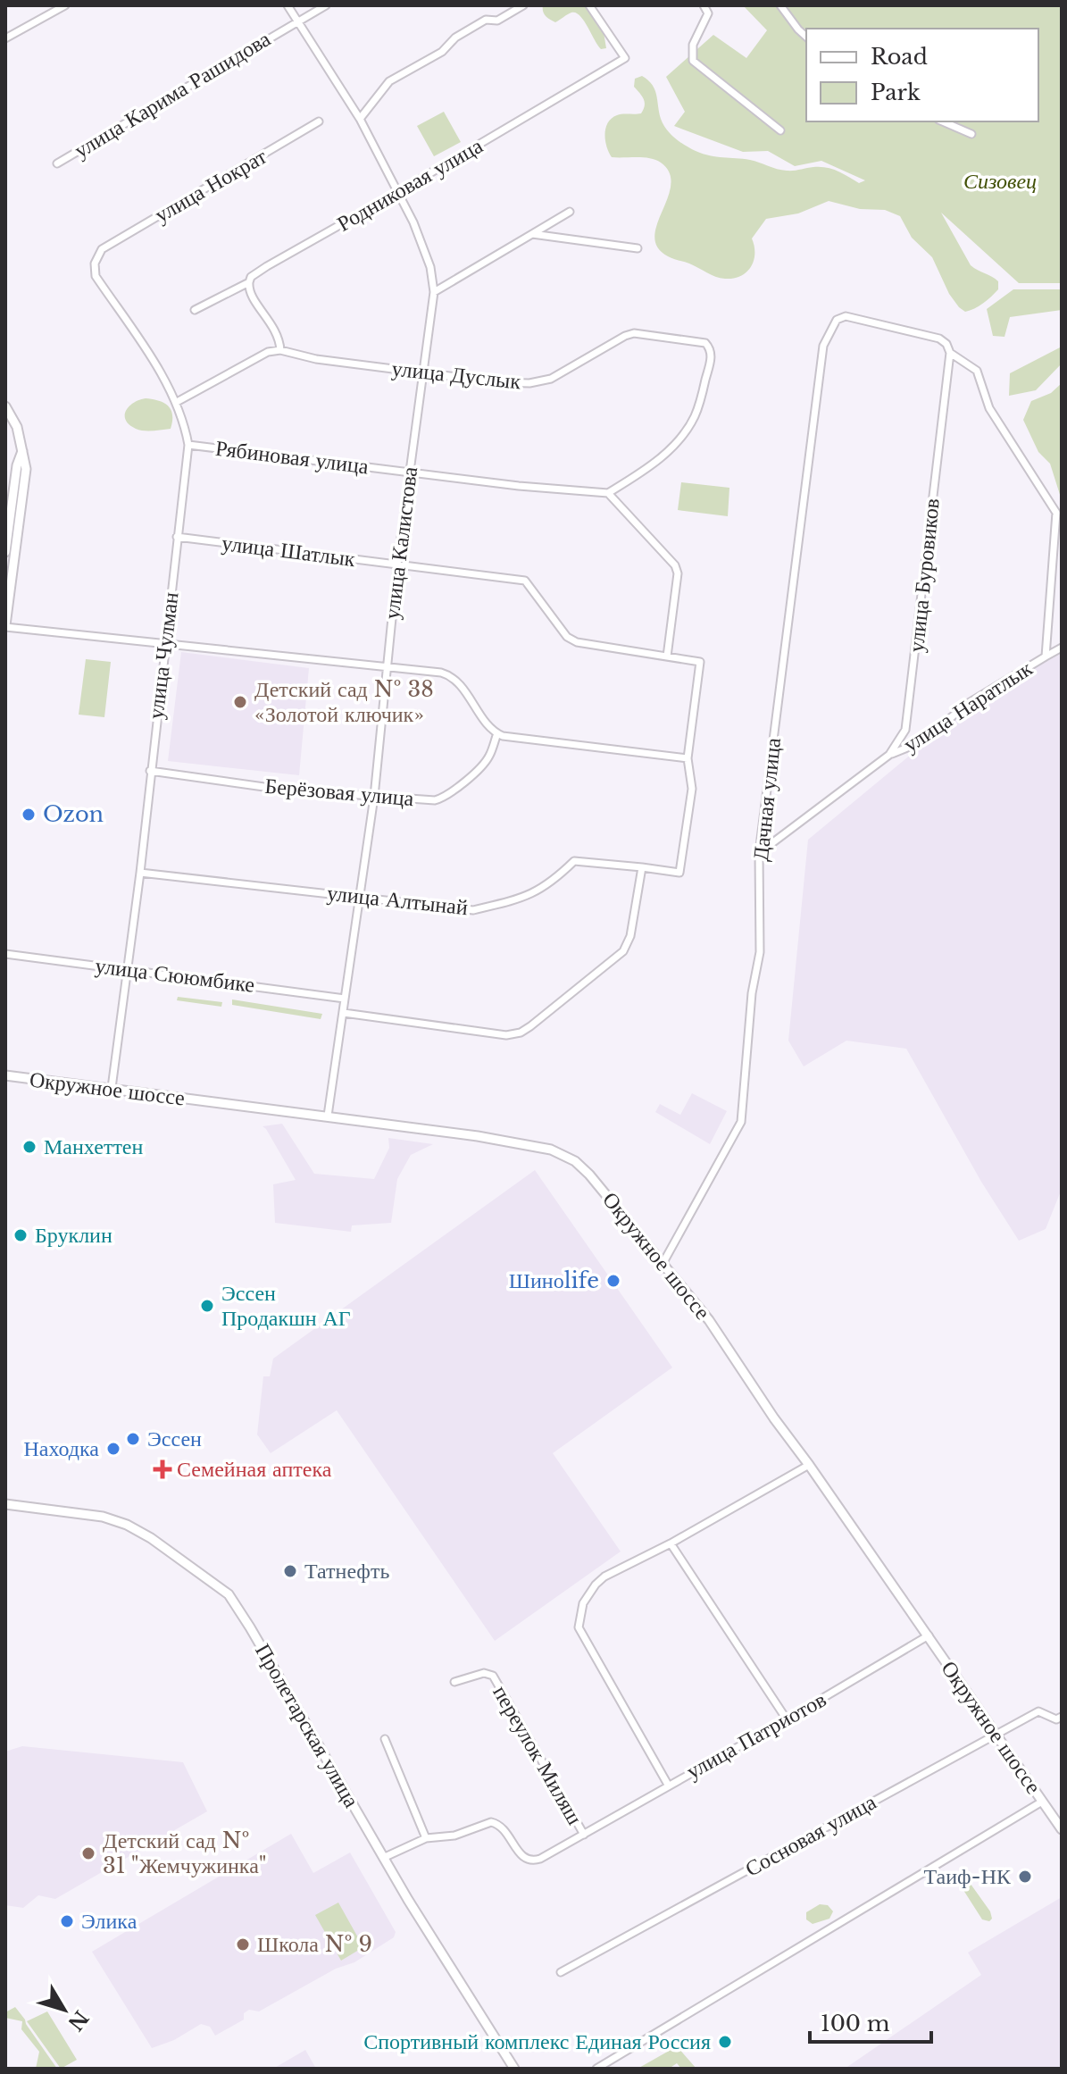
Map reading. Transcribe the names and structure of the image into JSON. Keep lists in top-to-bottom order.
{
  "streets": {
    "street": [
      "улица Карима Рашидова",
      "Родниковая улица",
      "улица Нократ",
      "улица Дуслык",
      "Рябиновая улица",
      "улица Калистова",
      "улица Шатлык",
      "улица Буровиков",
      "улица Чулман",
      "улица Наратлык",
      "Берёзовая улица",
      "Дачная улица",
      "улица Алтынай",
      "улица Сююмбике",
      "Окружное шоссе",
      "Пролетарская улица",
      "улица Патриотов",
      "переулок Миляш",
      "Сосновая улица"
    ]
  },
  "crossings": [
    ["улица Карима Рашидова", "улица Калистова"],
    ["Родниковая улица", "улица Калистова"],
    ["улица Нократ", "улица Чулман"],
    ["улица Дуслык", "Рябиновая улица"],
    ["улица Дуслык", "улица Калистова"],
    ["Рябиновая улица", "улица Калистова"],
    ["Рябиновая улица", "улица Чулман"],
    ["улица Калистова", "улица Шатлык"],
    ["улица Калистова", "Берёзовая улица"],
    ["улица Калистова", "улица Алтынай"],
    ["улица Калистова", "улица Сююмбике"],
    ["улица Калистова", "Окружное шоссе"],
    ["улица Шатлык", "улица Чулман"],
    ["улица Шатлык", "улица Алтынай"],
    ["улица Буровиков", "улица Наратлык"],
    ["улица Буровиков", "Дачная улица"],
    ["улица Чулман", "Берёзовая улица"],
    ["улица Чулман", "улица Алтынай"],
    ["улица Чулман", "улица Сююмбике"],
    ["улица Чулман", "Окружное шоссе"],
    ["улица Наратлык", "Дачная улица"],
    ["Дачная улица", "Окружное шоссе"],
    ["Окружное шоссе", "улица Патриотов"],
    ["Окружное шоссе", "Сосновая улица"],
    ["улица Патриотов", "переулок Миляш"]
  ],
  "parks": ["Сизовец"],
  "places": {
    "other": [
      "Детский сад № 38 «Золотой ключик»",
      "Ozon",
      "Манхеттен",
      "Бруклин",
      "Шиноlife",
      "Эссен Продакшн АГ",
      "Эссен",
      "Находка",
      "Татнефть",
      "Детский сад № 31 \"Жемчужинка\"",
      "Таиф-НК",
      "Элика",
      "Школа № 9",
      "Спортивный комплекс Единая Россия"
    ],
    "health": ["Семейная аптека"]
  },
  "legend": ["Road", "Park"],
  "scale_bar": "100 m",
  "north": "bottom right"
}
